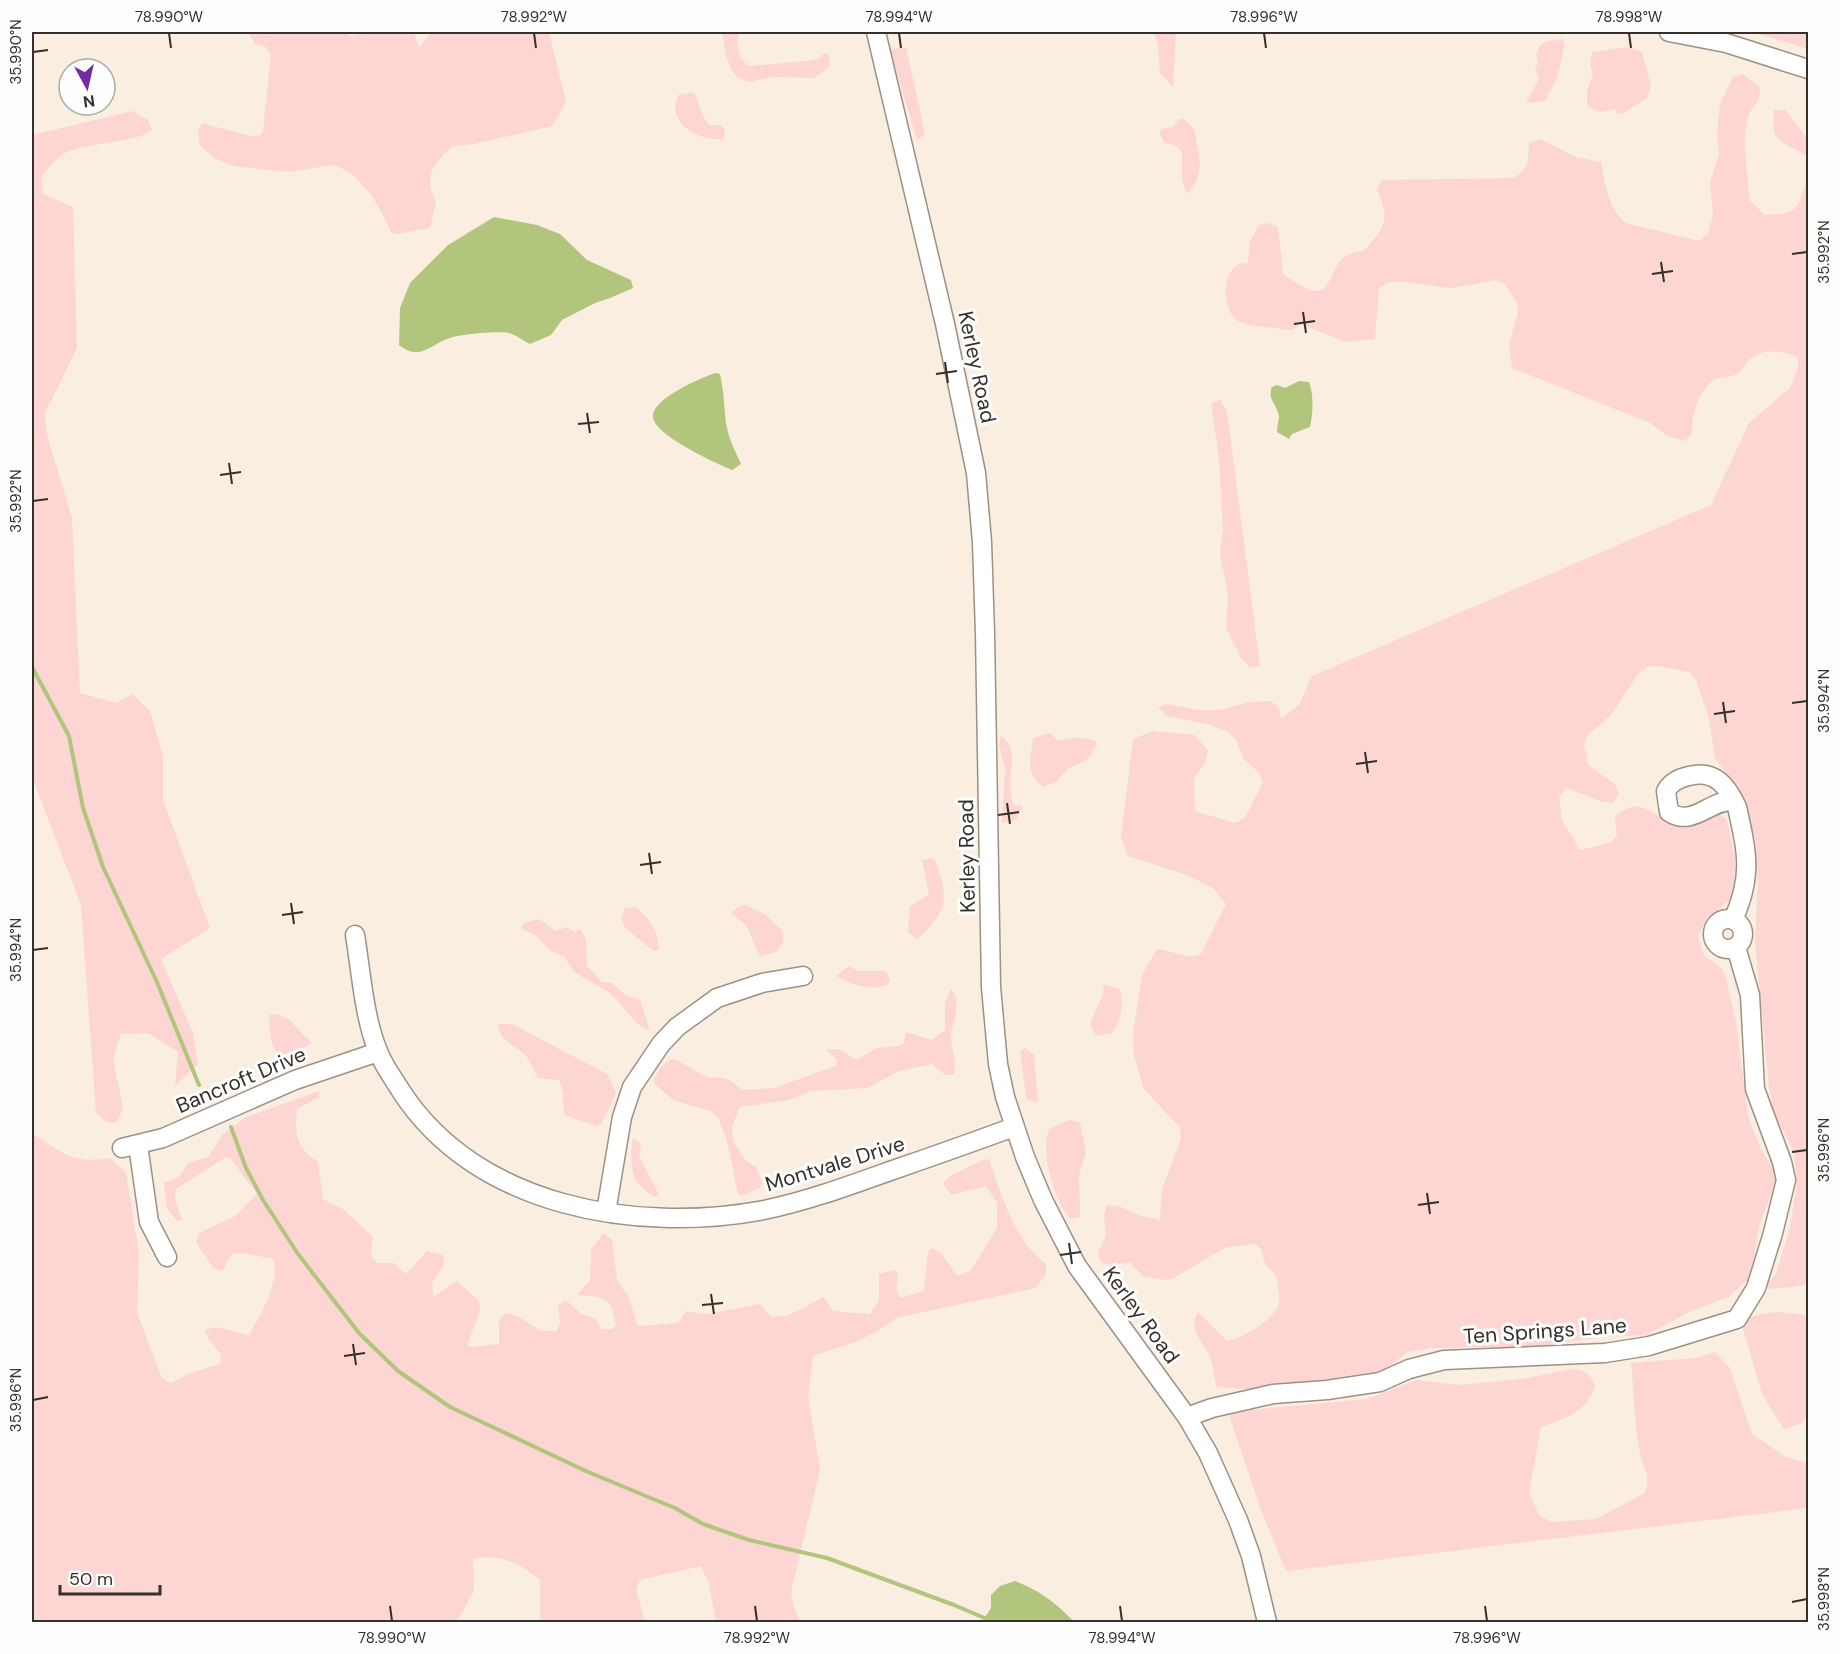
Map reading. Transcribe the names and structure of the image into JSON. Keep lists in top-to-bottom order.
{
  "streets": {
    "street": [
      "Kerley Road",
      "Bancroft Drive",
      "Montvale Drive",
      "Ten Springs Lane"
    ]
  },
  "crossings": [
    ["Kerley Road", "Montvale Drive"],
    ["Kerley Road", "Ten Springs Lane"],
    ["Bancroft Drive", "Montvale Drive"]
  ],
  "scale_bar": "50 m",
  "north": "bottom",
  "coordinates": [
    "78.990°W",
    "78.992°W",
    "78.994°W",
    "78.996°W",
    "78.998°W",
    "35.990°N",
    "35.992°N",
    "35.994°N",
    "35.996°N",
    "35.998°N"
  ]
}
